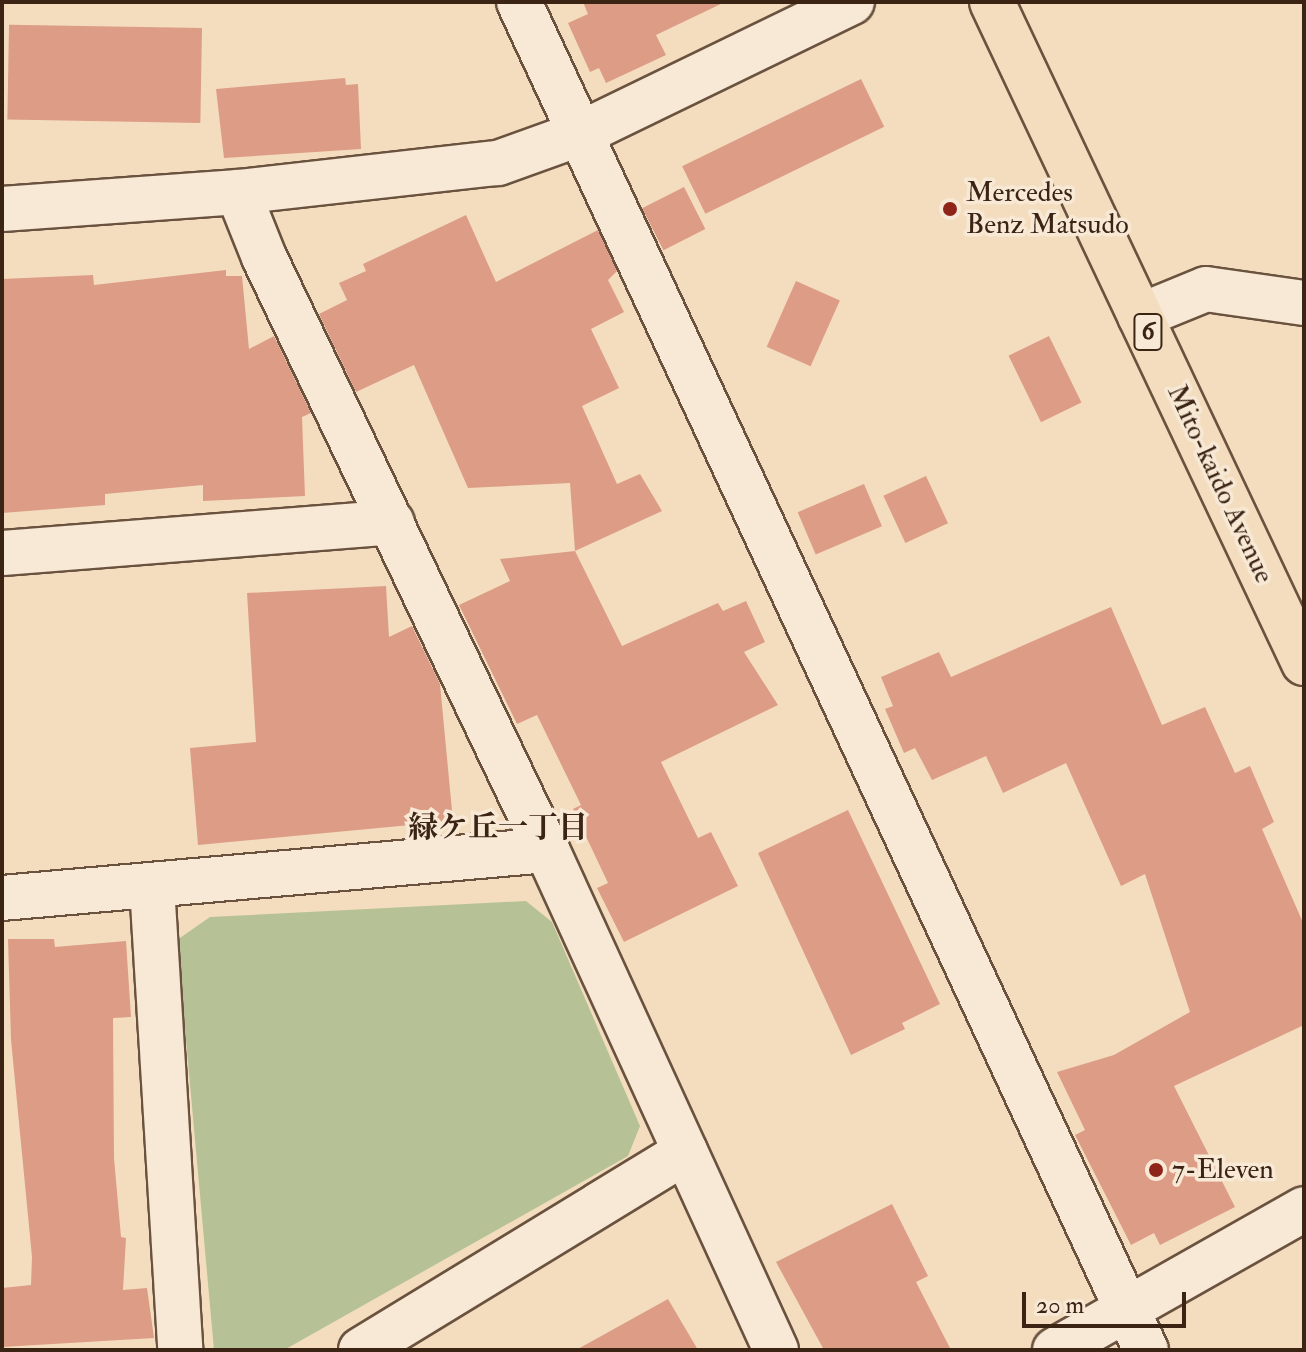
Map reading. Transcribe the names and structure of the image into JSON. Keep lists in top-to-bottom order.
{
  "streets": {
    "highway": ["6", "Mito-kaido Avenue"]
  },
  "districts": ["緑ケ丘一丁目"],
  "places": ["Mercedes Benz Matsudo", "7-Eleven"],
  "scale_bar": "20 m"
}
